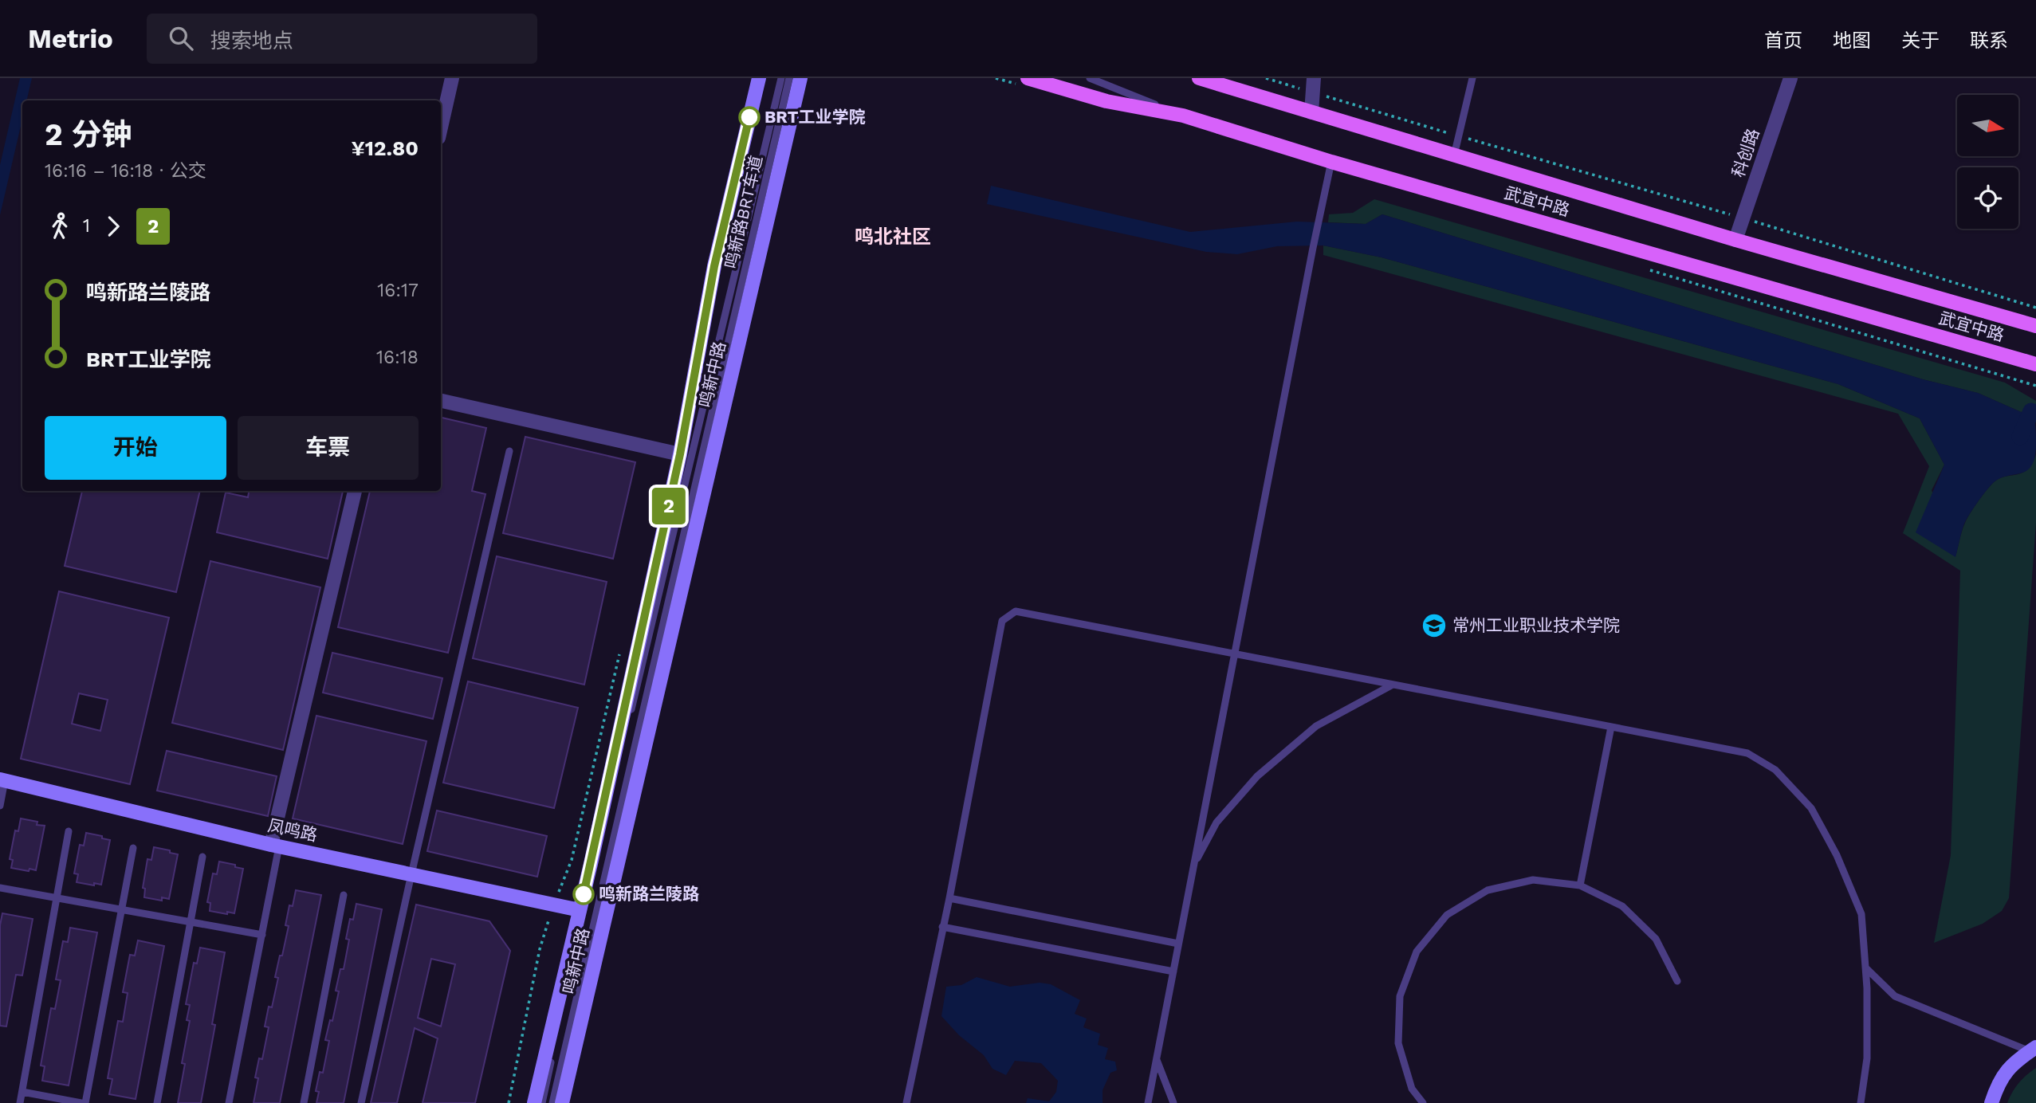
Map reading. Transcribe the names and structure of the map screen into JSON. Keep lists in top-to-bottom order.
{
  "streets": {
    "main road": ["武宜中路", "鸣新中路", "凤鸣路"],
    "street": ["科创路"],
    "lane": ["鸣新路BRT车道"]
  },
  "crossings": [
    ["科创路", "武宜中路"],
    ["鸣新中路", "凤鸣路"]
  ],
  "districts": ["鸣北社区"],
  "places": {
    "other": ["BRT工业学院", "鸣新路兰陵路"],
    "school or university": ["常州工业职业技术学院"]
  },
  "lines": ["bus line 2"],
  "north": "right",
  "page": {
    "header": "Metrio",
    "search": "搜索地点",
    "nav": [
      "首页",
      "地图",
      "关于",
      "联系"
    ],
    "on_map": "2",
    "heading": ["2 分钟", "16:16 – 16:18 · 公交", "¥12.80"],
    "legs": ["1", "2"],
    "list": [
      {
        "name": "鸣新路兰陵路",
        "value": "16:17"
      },
      {
        "name": "BRT工业学院",
        "value": "16:18"
      }
    ],
    "buttons": ["开始", "车票"]
  }
}
